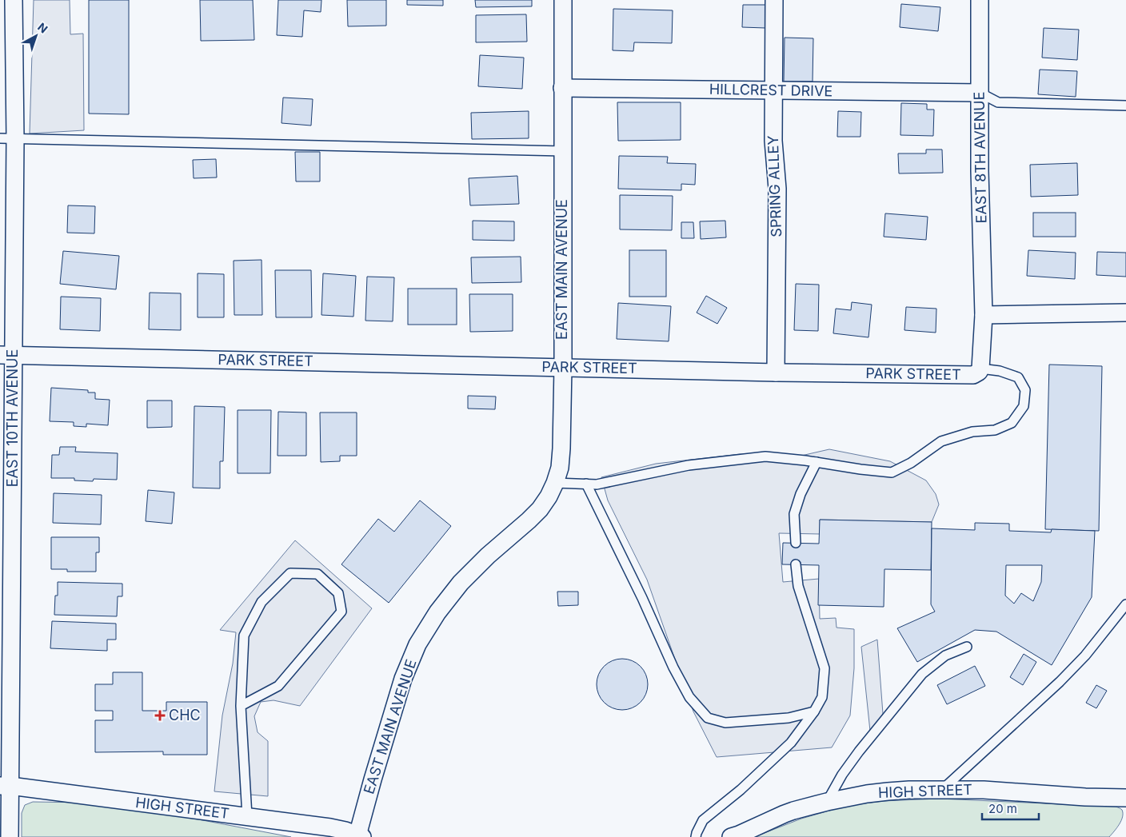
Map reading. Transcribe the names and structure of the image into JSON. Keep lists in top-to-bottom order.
{
  "streets": {
    "street": [
      "HILLCREST DRIVE",
      "EAST 8TH AVENUE",
      "SPRING ALLEY",
      "EAST MAIN AVENUE",
      "PARK STREET",
      "EAST 10TH AVENUE",
      "HIGH STREET"
    ]
  },
  "crossings": [
    ["HILLCREST DRIVE", "EAST 8TH AVENUE"],
    ["HILLCREST DRIVE", "SPRING ALLEY"],
    ["HILLCREST DRIVE", "EAST MAIN AVENUE"],
    ["EAST 8TH AVENUE", "PARK STREET"],
    ["SPRING ALLEY", "PARK STREET"],
    ["EAST MAIN AVENUE", "PARK STREET"],
    ["EAST MAIN AVENUE", "HIGH STREET"],
    ["PARK STREET", "EAST 10TH AVENUE"],
    ["EAST 10TH AVENUE", "HIGH STREET"]
  ],
  "places": {
    "health": ["CHC"]
  },
  "scale_bar": "20 m",
  "north": "top right"
}
